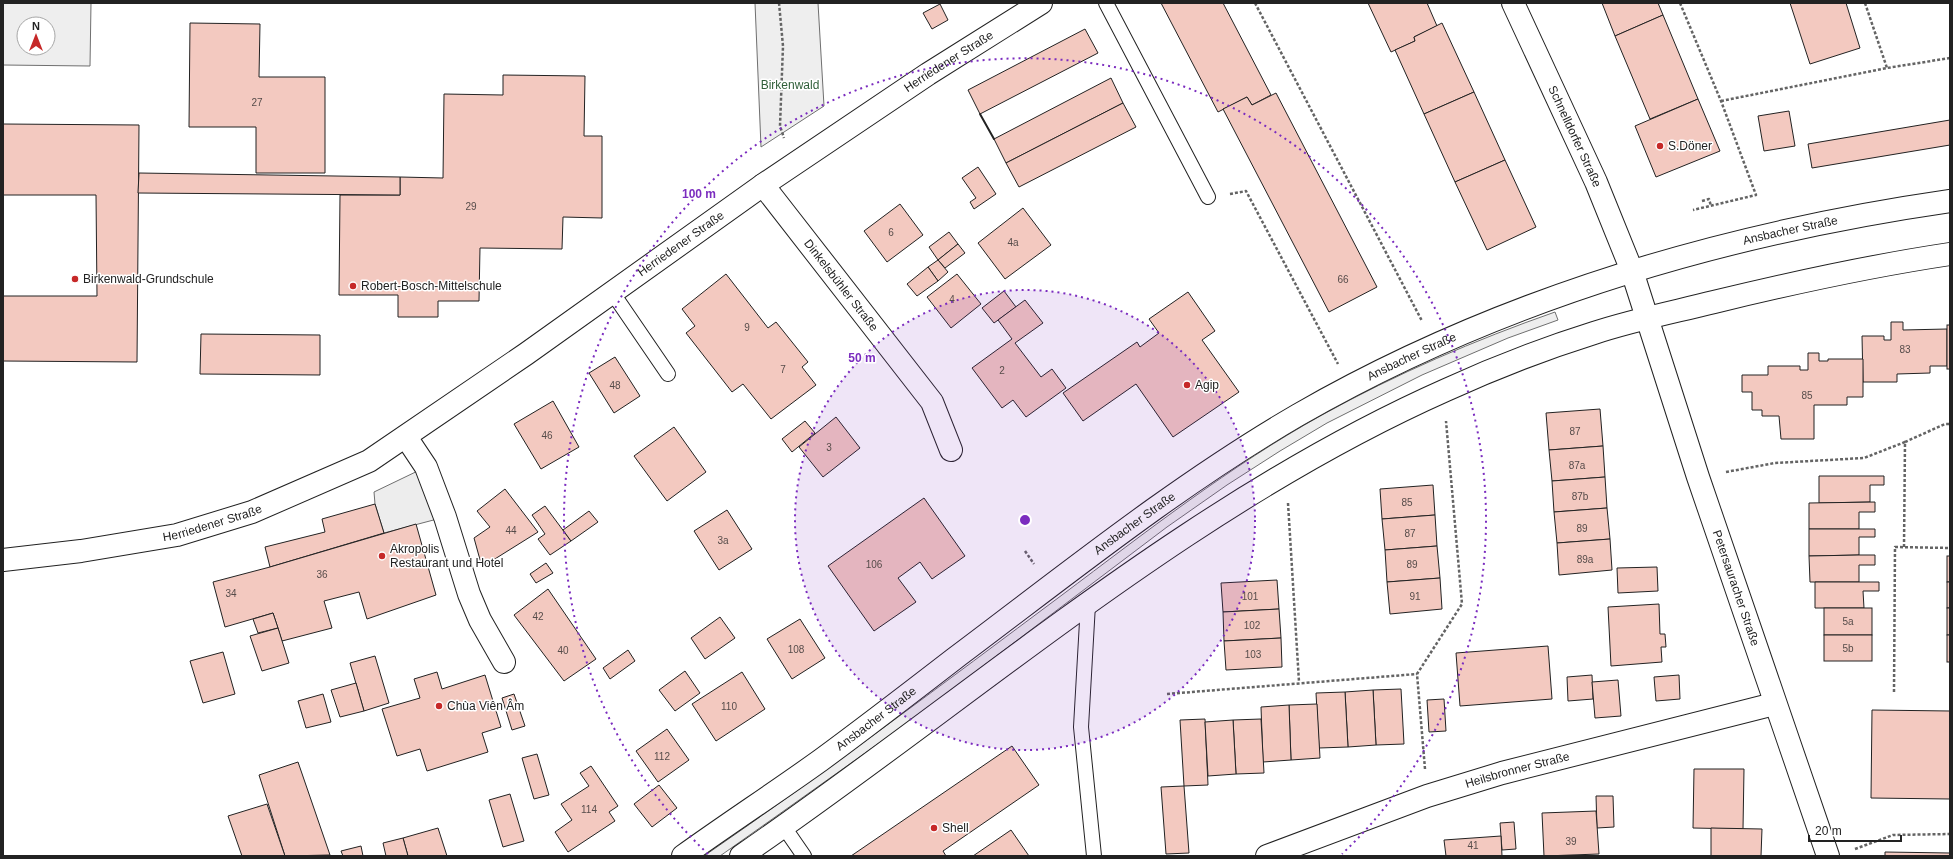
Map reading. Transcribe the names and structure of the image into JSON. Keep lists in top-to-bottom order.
{
  "streets": {
    "street": [
      "Herriedener Straße",
      "Schnelldorfer Straße",
      "Ansbacher Straße",
      "Dinkelsbühler Straße",
      "Petersauracher Straße",
      "Heilsbronner Straße"
    ]
  },
  "crossings": [
    ["Herriedener Straße", "Dinkelsbühler Straße"],
    ["Schnelldorfer Straße", "Ansbacher Straße"],
    ["Petersauracher Straße", "Heilsbronner Straße"]
  ],
  "parks": ["Birkenwald"],
  "places": [
    "S.Döner",
    "Birkenwald-Grundschule",
    "Robert-Bosch-Mittelschule",
    "Agip",
    "Akropolis Restaurant und Hotel",
    "Chùa Viên Âm",
    "Shell"
  ],
  "house_numbers": [
    "27",
    "29",
    "6",
    "4a",
    "66",
    "4",
    "9",
    "83",
    "7",
    "2",
    "48",
    "85",
    "87",
    "46",
    "3",
    "87a",
    "87b",
    "85",
    "89",
    "44",
    "87",
    "3a",
    "89a",
    "106",
    "89",
    "36",
    "34",
    "101",
    "91",
    "42",
    "5a",
    "102",
    "5b",
    "108",
    "40",
    "103",
    "110",
    "112",
    "114",
    "39",
    "41"
  ],
  "scale_bar": "20 m",
  "north": "top",
  "rings": ["100 m", "50 m"]
}
